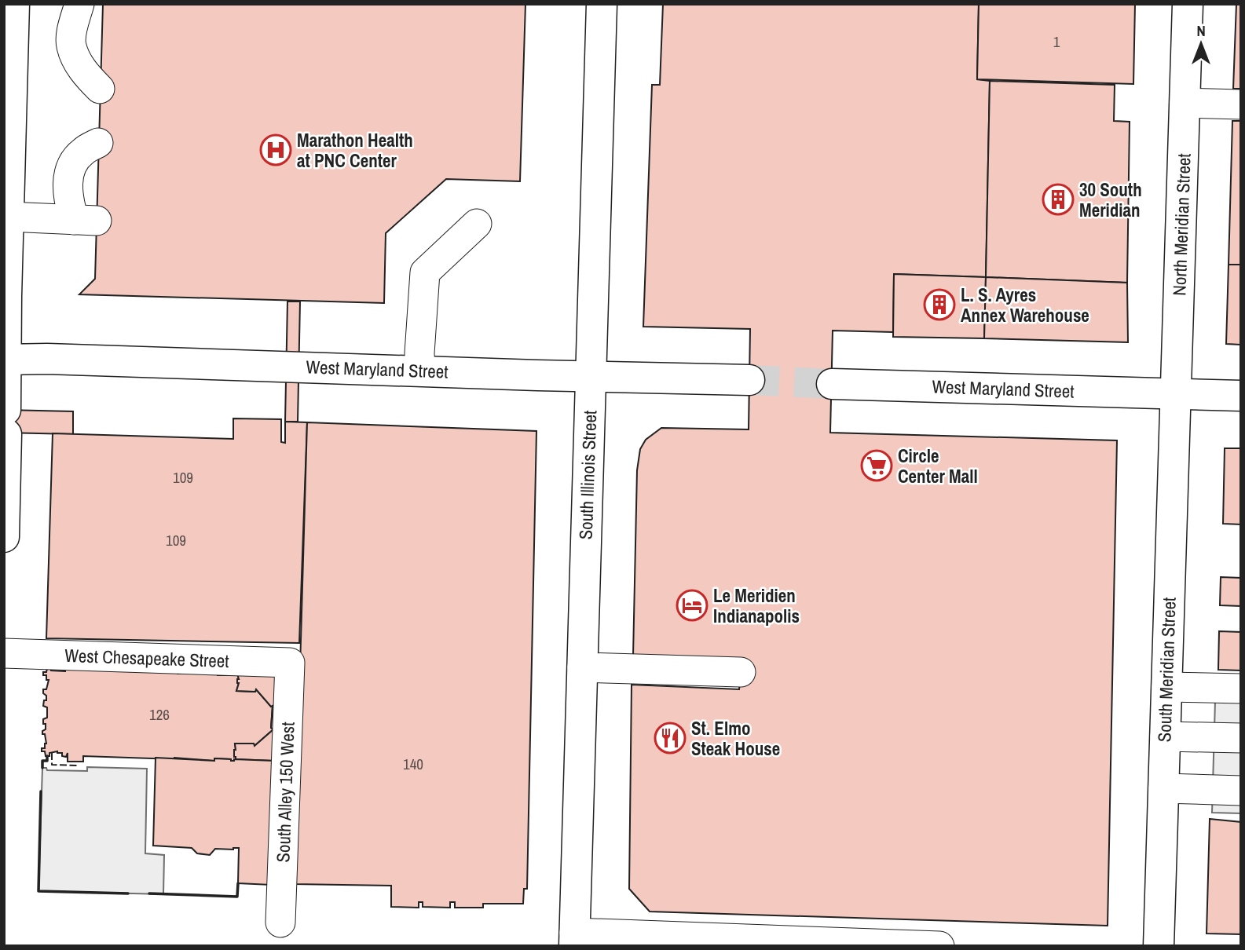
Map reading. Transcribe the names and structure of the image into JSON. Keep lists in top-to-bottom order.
{
  "streets": {
    "main road": [
      "North Meridian Street",
      "West Maryland Street",
      "South Illinois Street",
      "South Meridian Street"
    ],
    "street": ["West Chesapeake Street", "South Alley 150 West"]
  },
  "crossings": [
    ["North Meridian Street", "West Maryland Street"],
    ["North Meridian Street", "South Meridian Street"],
    ["West Maryland Street", "South Illinois Street"],
    ["West Maryland Street", "South Meridian Street"],
    ["West Chesapeake Street", "South Alley 150 West"]
  ],
  "places": {
    "hospital": ["Marathon Health at PNC Center"],
    "building": ["30 South Meridian", "L. S. Ayres Annex Warehouse"],
    "supermarket": ["Circle Center Mall"],
    "hotel": ["Le Meridien Indianapolis"],
    "restaurant": ["St. Elmo Steak House"]
  },
  "house_numbers": [
    "1",
    "109",
    "109",
    "126",
    "140"
  ],
  "north": "top"
}
